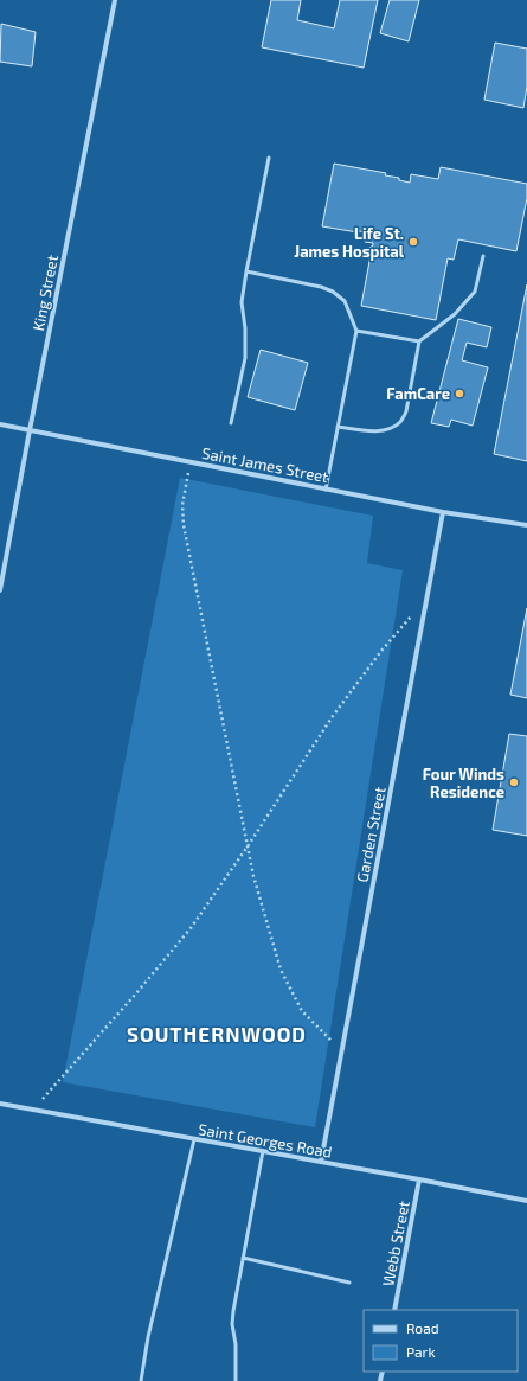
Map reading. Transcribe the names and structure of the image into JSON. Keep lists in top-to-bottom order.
{
  "streets": {
    "street": [
      "King Street",
      "Saint James Street",
      "Garden Street",
      "Saint Georges Road",
      "Webb Street"
    ]
  },
  "crossings": [
    ["King Street", "Saint James Street"],
    ["Saint James Street", "Garden Street"],
    ["Garden Street", "Saint Georges Road"],
    ["Saint Georges Road", "Webb Street"]
  ],
  "districts": ["SOUTHERNWOOD"],
  "places": ["Life St. James Hospital", "FamCare", "Four Winds Residence"],
  "legend": ["Road", "Park"]
}
